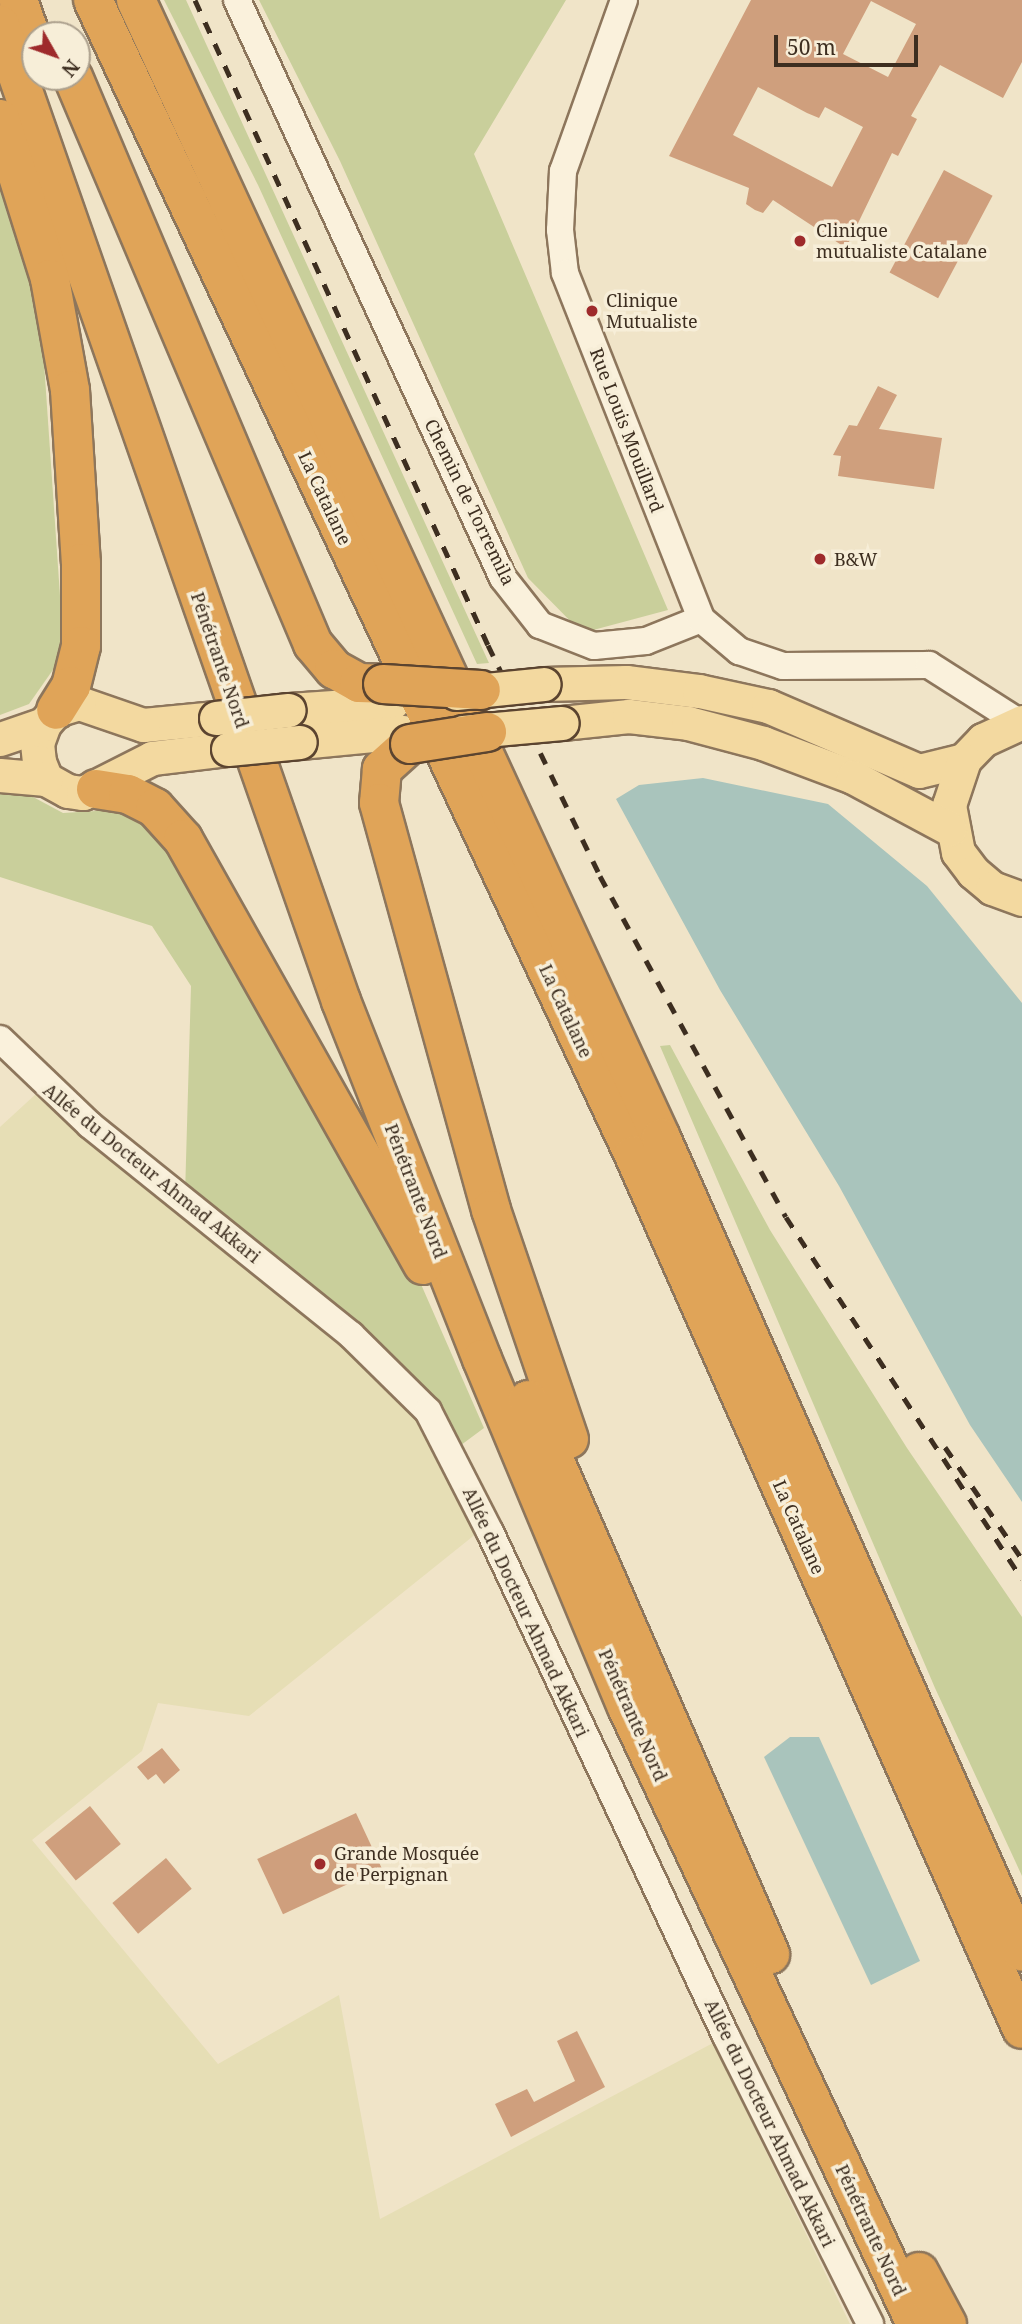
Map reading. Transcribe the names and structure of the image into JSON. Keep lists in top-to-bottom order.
{
  "streets": {
    "highway": ["La Catalane", "Pénétrante Nord"],
    "street": ["Rue Louis Mouillard", "Chemin de Torremila", "Allée du Docteur Ahmad Akkari"]
  },
  "crossings": [
    ["Rue Louis Mouillard", "Chemin de Torremila"]
  ],
  "places": [
    "Clinique mutualiste Catalane",
    "Clinique Mutualiste",
    "B&W",
    "Grande Mosquée de Perpignan"
  ],
  "scale_bar": "50 m",
  "north": "bottom right"
}
